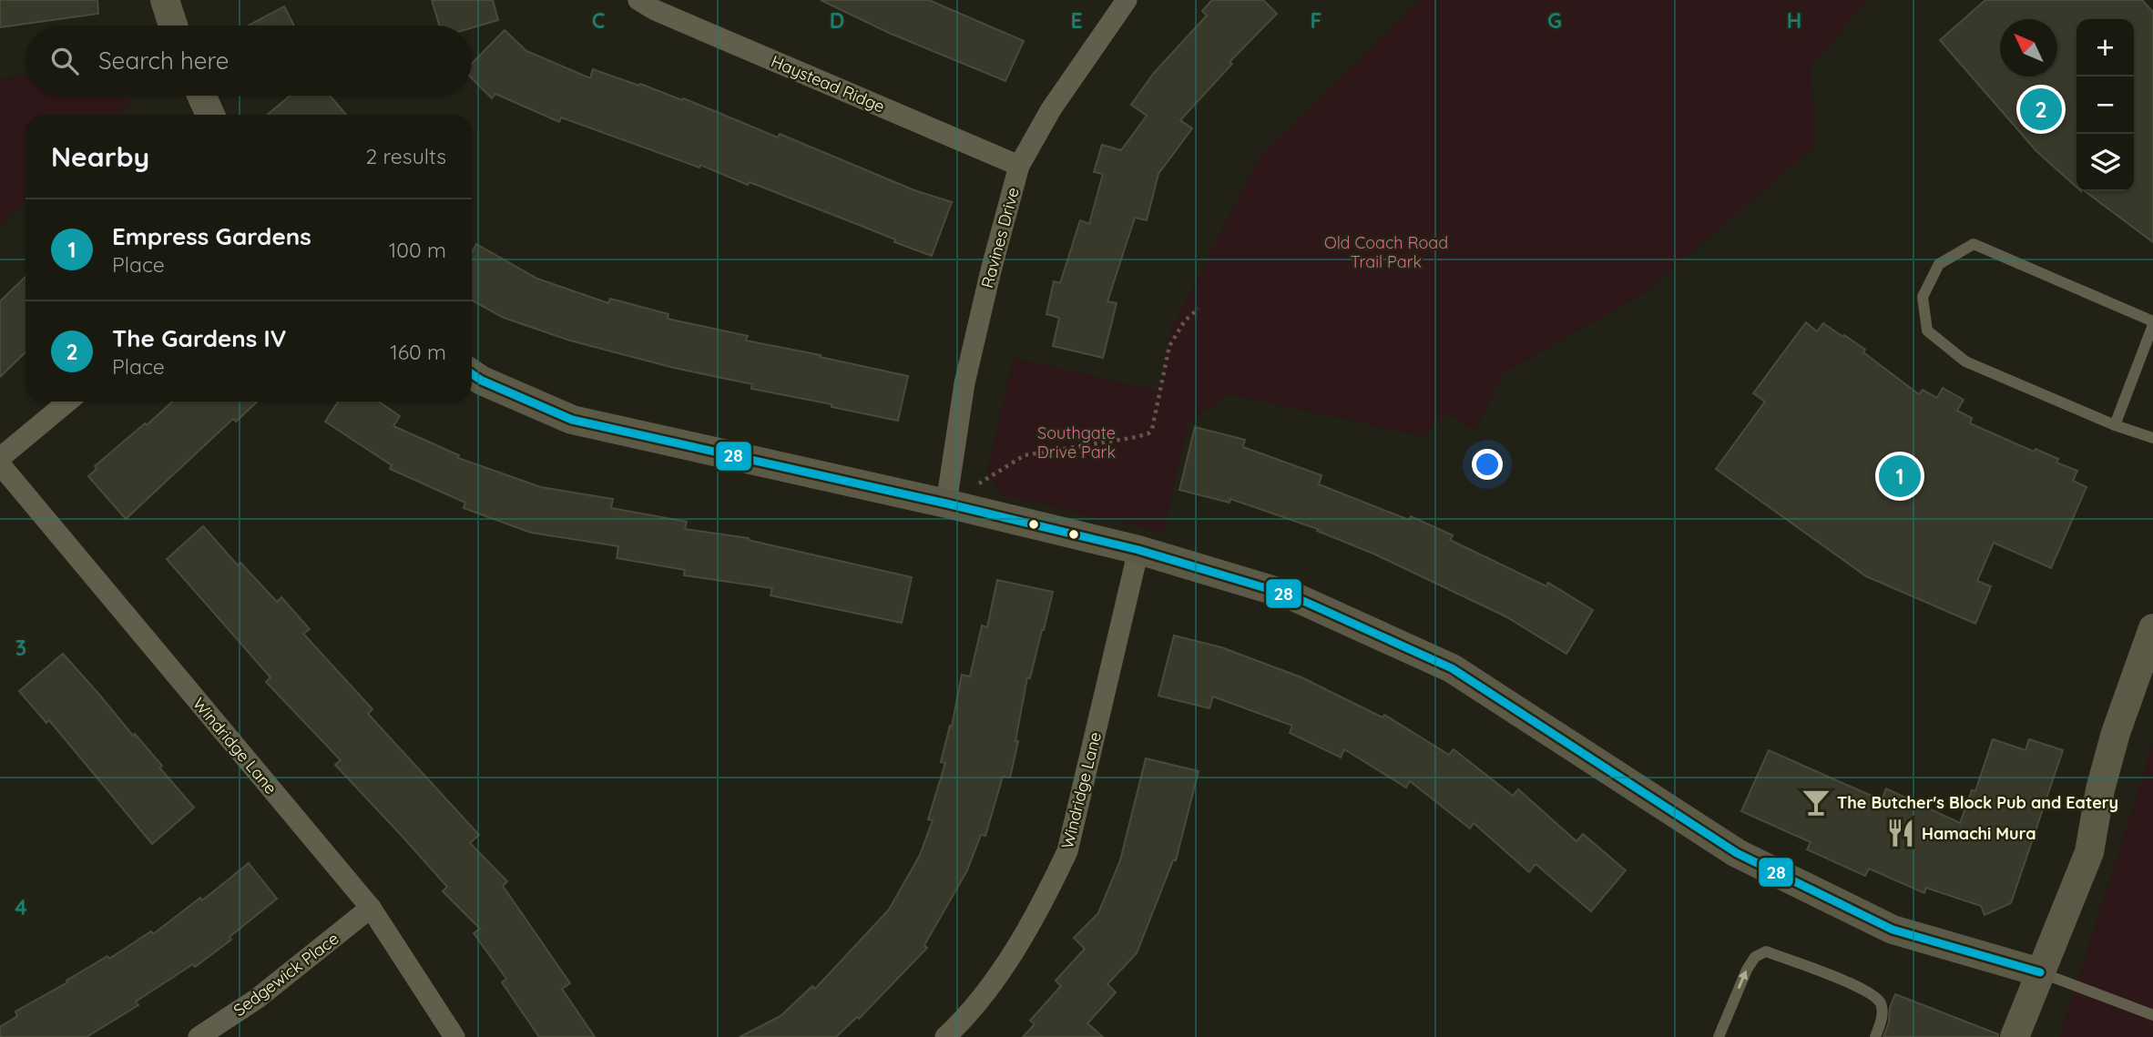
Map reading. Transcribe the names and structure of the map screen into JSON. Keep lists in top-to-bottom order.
{
  "streets": {
    "street": [
      "Haystead Ridge",
      "Ravines Drive",
      "Windridge Lane",
      "Sedgewick Place"
    ]
  },
  "crossings": [
    ["Haystead Ridge", "Ravines Drive"],
    ["Windridge Lane", "Sedgewick Place"]
  ],
  "parks": ["Old Coach Road Trail Park", "Southgate Drive Park"],
  "places": {
    "bar": ["The Butcher's Block Pub and Eatery"],
    "restaurant": ["Hamachi Mura"]
  },
  "lines": ["transit line 28"],
  "north": "top left",
  "page": {
    "map_buttons": ["+", "−"],
    "search": "Search here",
    "pins": ["2", "1"],
    "heading": ["Nearby", "2 results"],
    "list": [
      {
        "mark": "1",
        "name": "Empress Gardens",
        "note": "Place",
        "value": "100 m"
      },
      {
        "mark": "2",
        "name": "The Gardens IV",
        "note": "Place",
        "value": "160 m"
      }
    ]
  },
  "grid": {
    "columns": [
      "C",
      "D",
      "E",
      "F",
      "G",
      "H"
    ],
    "rows": ["3", "4"]
  }
}
